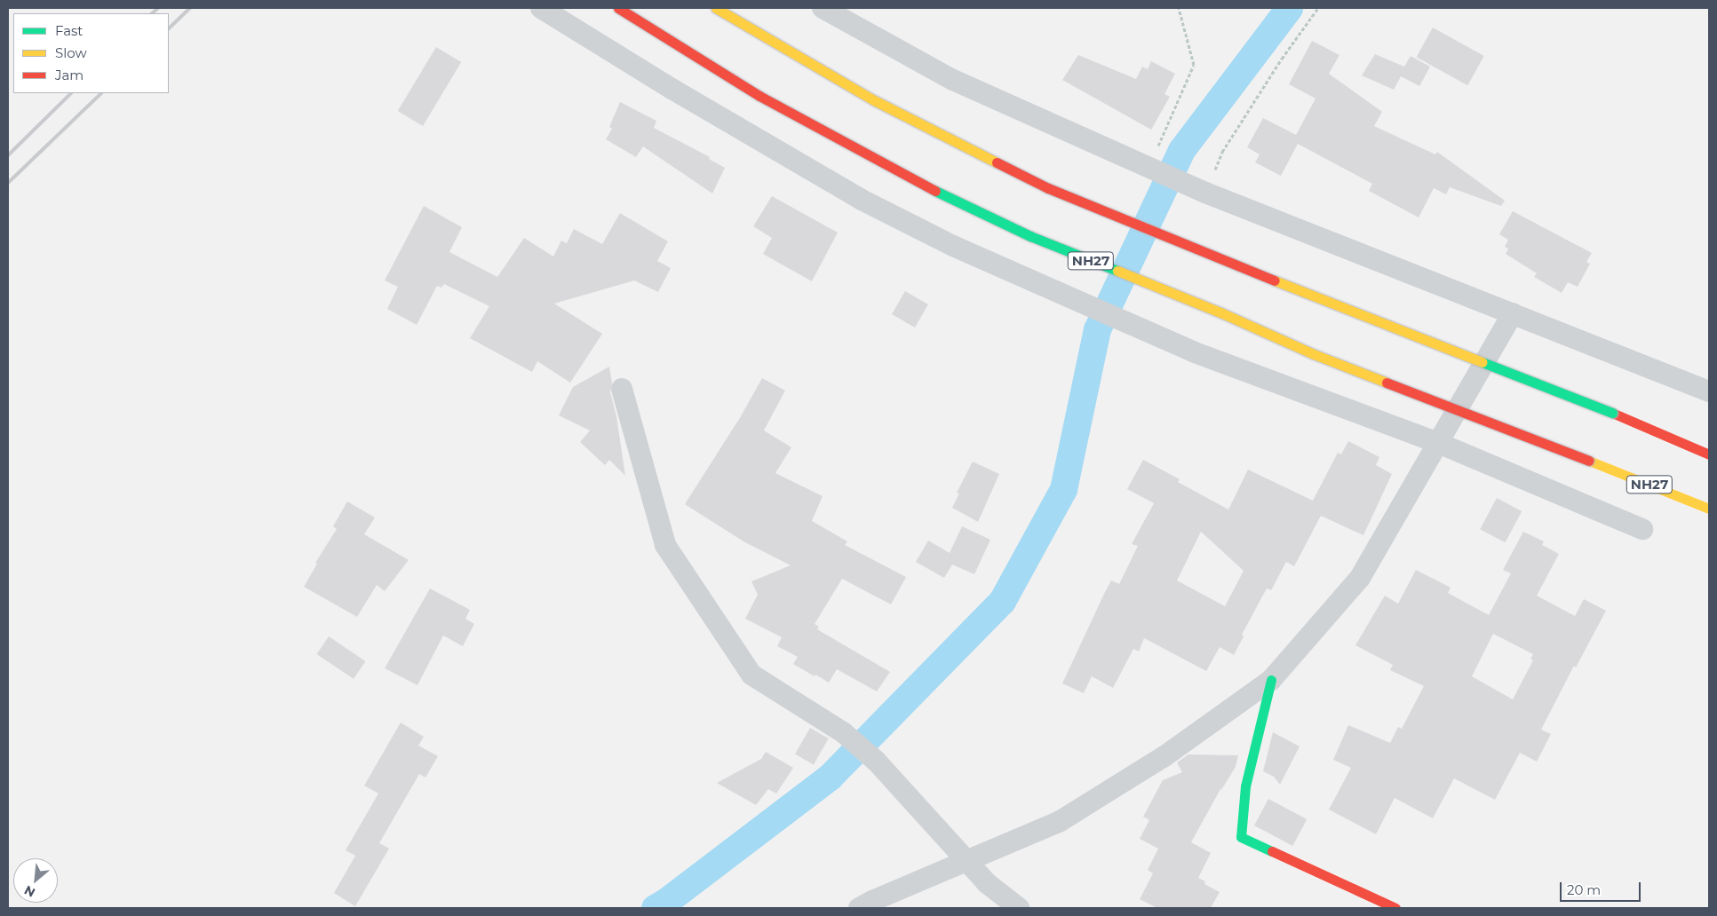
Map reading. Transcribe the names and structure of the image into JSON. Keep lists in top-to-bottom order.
{
  "streets": {
    "main road": ["NH27"]
  },
  "legend": ["Fast", "Slow", "Jam"],
  "scale_bar": "20 m",
  "north": "bottom left"
}
